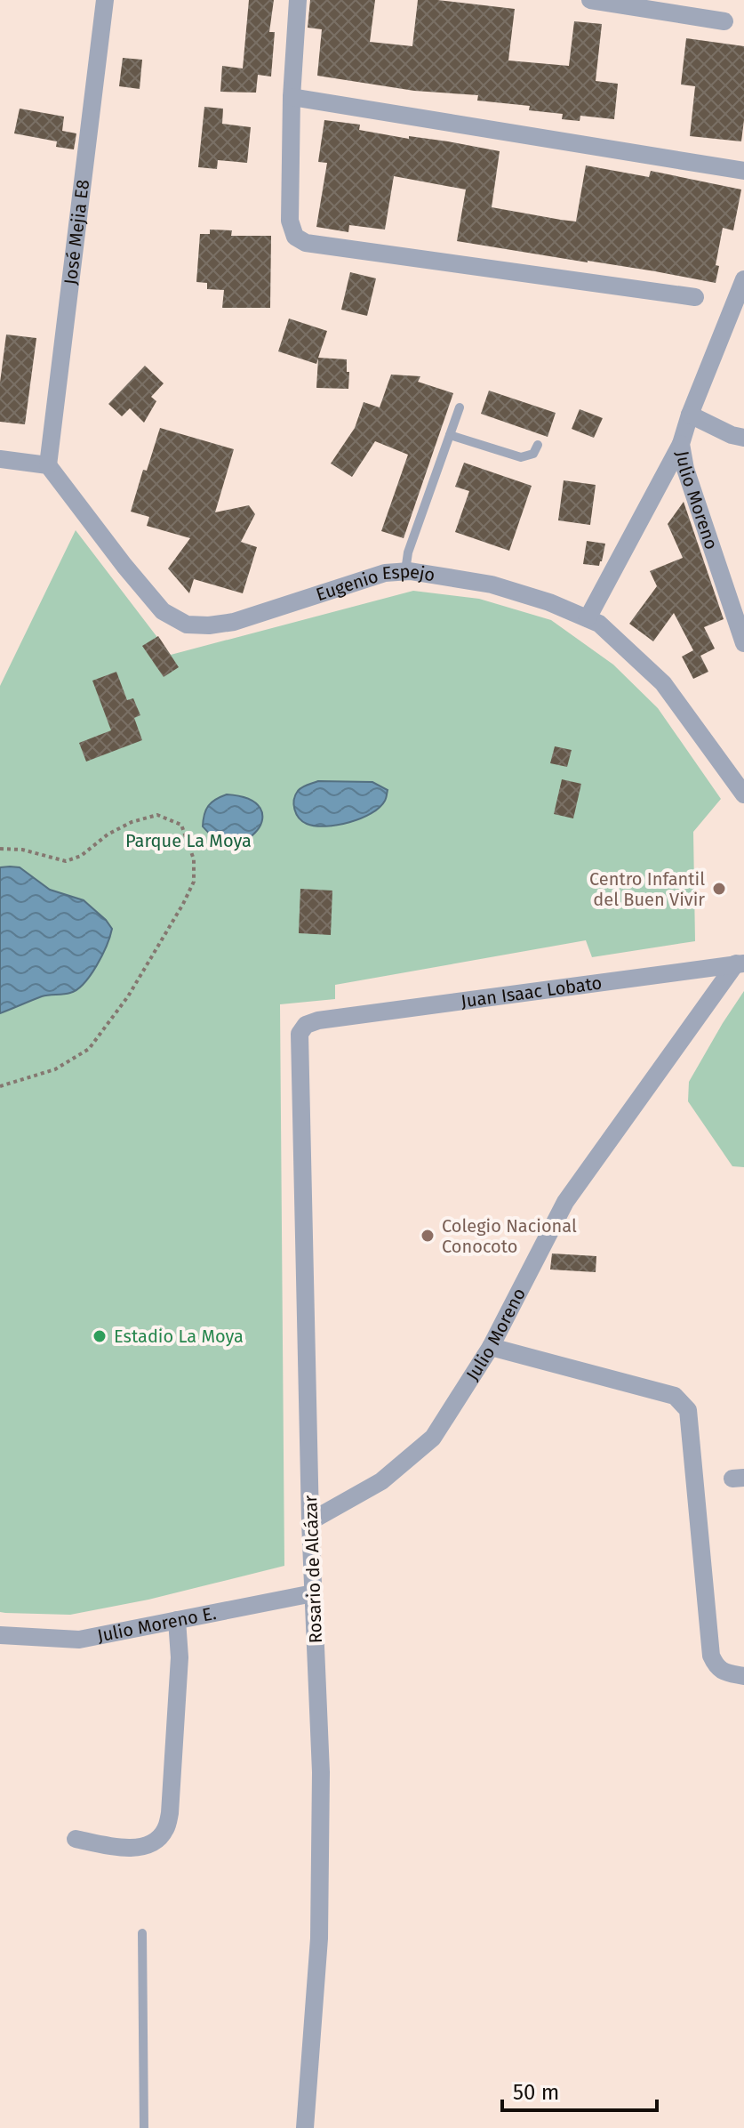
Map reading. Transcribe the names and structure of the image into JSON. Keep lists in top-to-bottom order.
{
  "streets": {
    "street": [
      "José Mejia E8",
      "Julio Moreno",
      "Eugenio Espejo",
      "Juan Isaac Lobato",
      "Rosario de Alcázar",
      "Julio Moreno E."
    ]
  },
  "crossings": [
    ["José Mejia E8", "Eugenio Espejo"],
    ["Julio Moreno", "Juan Isaac Lobato"],
    ["Julio Moreno", "Rosario de Alcázar"],
    ["Juan Isaac Lobato", "Rosario de Alcázar"],
    ["Rosario de Alcázar", "Julio Moreno E."]
  ],
  "parks": ["Parque La Moya"],
  "places": ["Centro Infantil del Buen Vivir", "Colegio Nacional Conocoto", "Estadio La Moya"],
  "scale_bar": "50 m"
}
